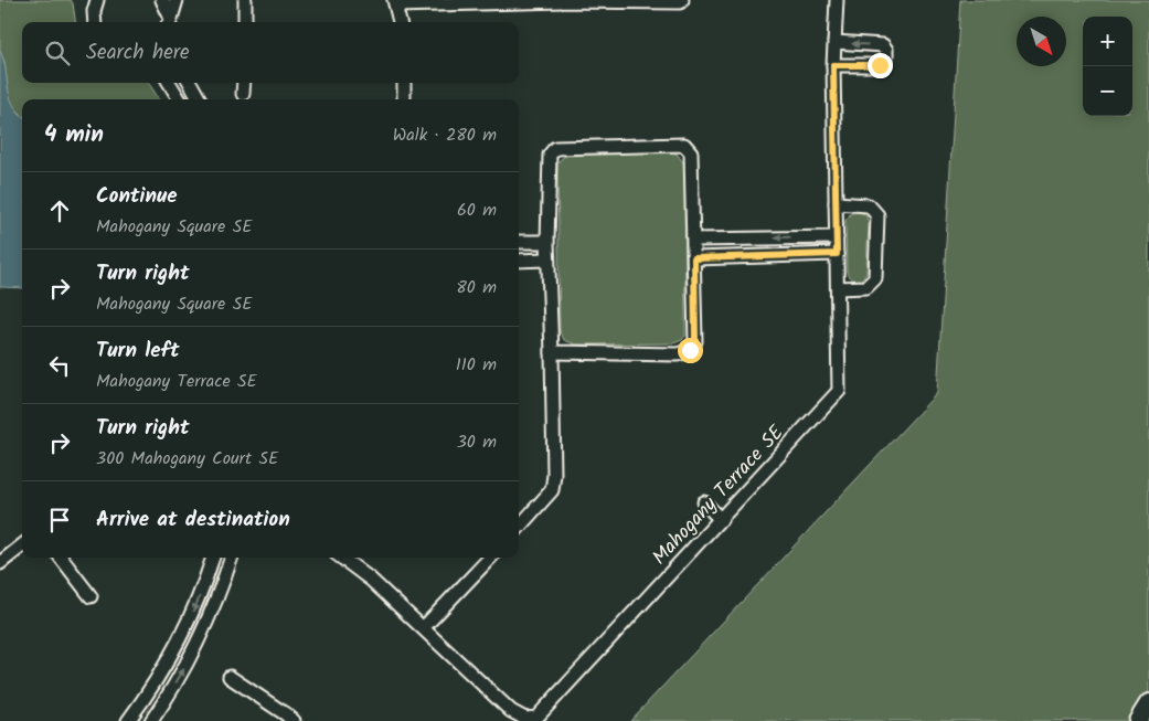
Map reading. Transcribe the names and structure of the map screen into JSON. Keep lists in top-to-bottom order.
{
  "streets": {
    "street": ["Mahogany Terrace SE"]
  },
  "north": "bottom right",
  "page": {
    "map_buttons": ["+", "−"],
    "search": "Search here",
    "heading": ["4 min", "Walk · 280 m"],
    "list": [
      ["Continue", "Mahogany Square SE", "60 m"],
      ["Turn right", "Mahogany Square SE", "80 m"],
      ["Turn left", "Mahogany Terrace SE", "110 m"],
      ["Turn right", "300 Mahogany Court SE", "30 m"],
      "Arrive at destination"
    ]
  }
}
